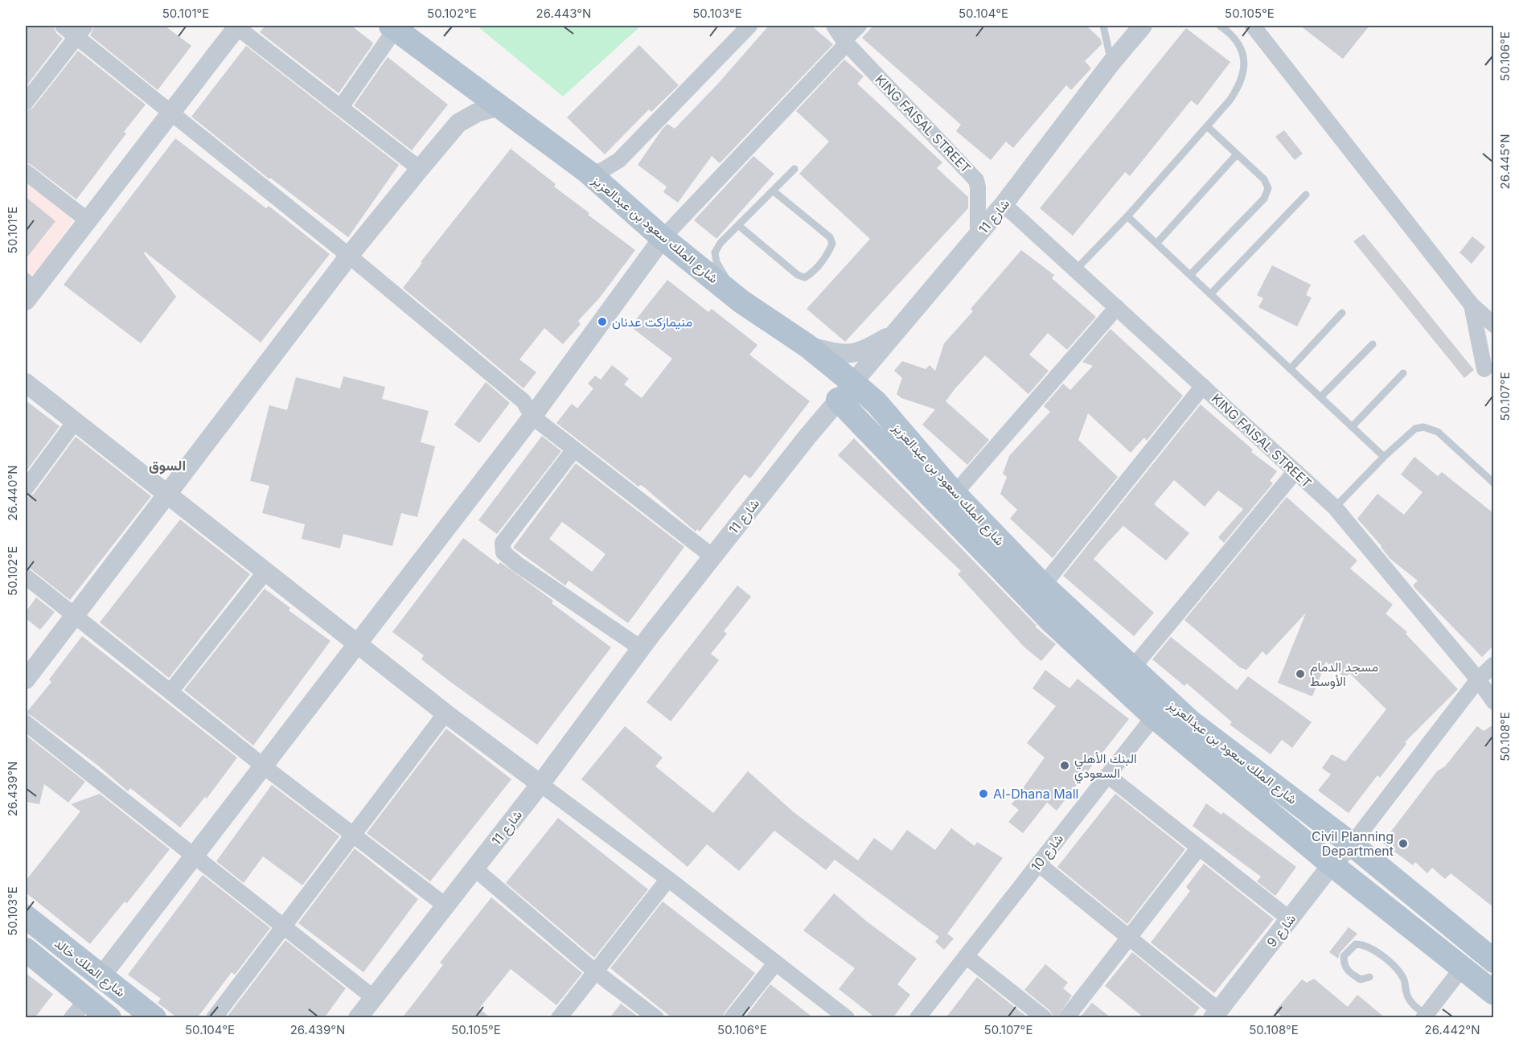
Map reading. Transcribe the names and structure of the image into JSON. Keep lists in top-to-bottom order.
{
  "streets": {
    "main road": ["شارع الملك سعود بن عبدالعزيز", "شارع الملك خالد"],
    "street": [
      "KING FAISAL STREET",
      "شارع 11",
      "شارع 10",
      "شارع 9"
    ]
  },
  "crossings": [
    ["KING FAISAL STREET", "شارع 11"],
    ["شارع 11", "شارع الملك سعود بن عبدالعزيز"],
    ["شارع الملك سعود بن عبدالعزيز", "شارع 10"],
    ["شارع الملك سعود بن عبدالعزيز", "شارع 9"]
  ],
  "districts": ["السوق"],
  "places": [
    "منيماركت عدنان",
    "مسجد الدمام الأوسط",
    "البنك الأهلي السعودي",
    "Al-Dhana Mall",
    "Civil Planning Department"
  ],
  "coordinates": [
    "50.101°E",
    "50.102°E",
    "26.443°N",
    "50.103°E",
    "50.104°E",
    "50.105°E",
    "50.106°E",
    "26.445°N",
    "50.107°E",
    "26.440°N",
    "50.108°E",
    "26.439°N",
    "26.442°N"
  ]
}
